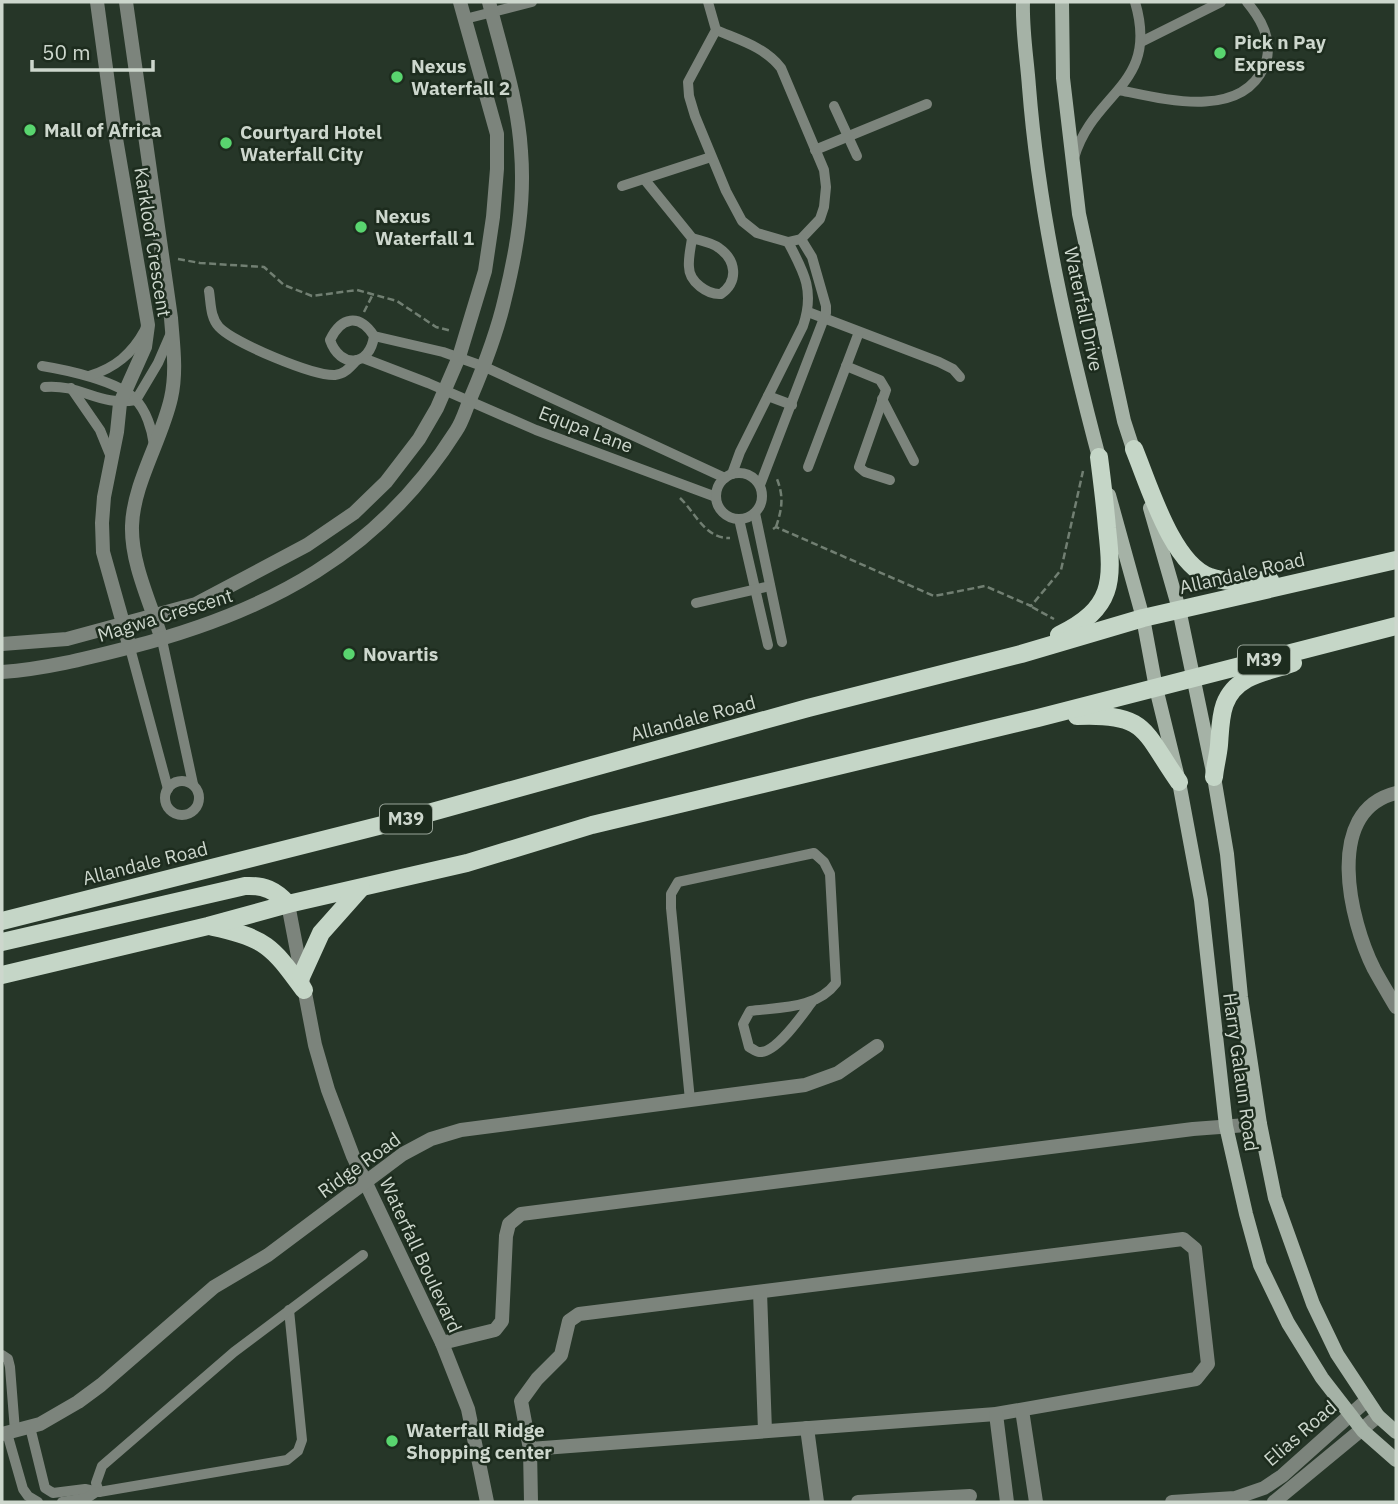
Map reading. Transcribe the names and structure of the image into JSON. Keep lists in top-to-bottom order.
{
  "streets": {
    "main road": [
      "Waterfall Drive",
      "Allandale Road",
      "M39",
      "Harry Galaun Road"
    ],
    "street": [
      "Karkloof Crescent",
      "Magwa Crescent",
      "Ridge Road",
      "Waterfall Boulevard",
      "Elias Road"
    ],
    "lane": ["Equpa Lane"]
  },
  "crossings": [
    ["Karkloof Crescent", "Magwa Crescent"],
    ["Waterfall Drive", "Allandale Road"],
    ["Waterfall Drive", "M39"],
    ["Waterfall Drive", "Harry Galaun Road"],
    ["Equpa Lane", "Magwa Crescent"],
    ["M39", "Harry Galaun Road"],
    ["M39", "Waterfall Boulevard"],
    ["Harry Galaun Road", "Elias Road"],
    ["Ridge Road", "Waterfall Boulevard"]
  ],
  "places": [
    "Pick n Pay Express",
    "Nexus Waterfall 2",
    "Mall of Africa",
    "Courtyard Hotel Waterfall City",
    "Nexus Waterfall 1",
    "Novartis",
    "Waterfall Ridge Shopping center"
  ],
  "scale_bar": "50 m"
}
